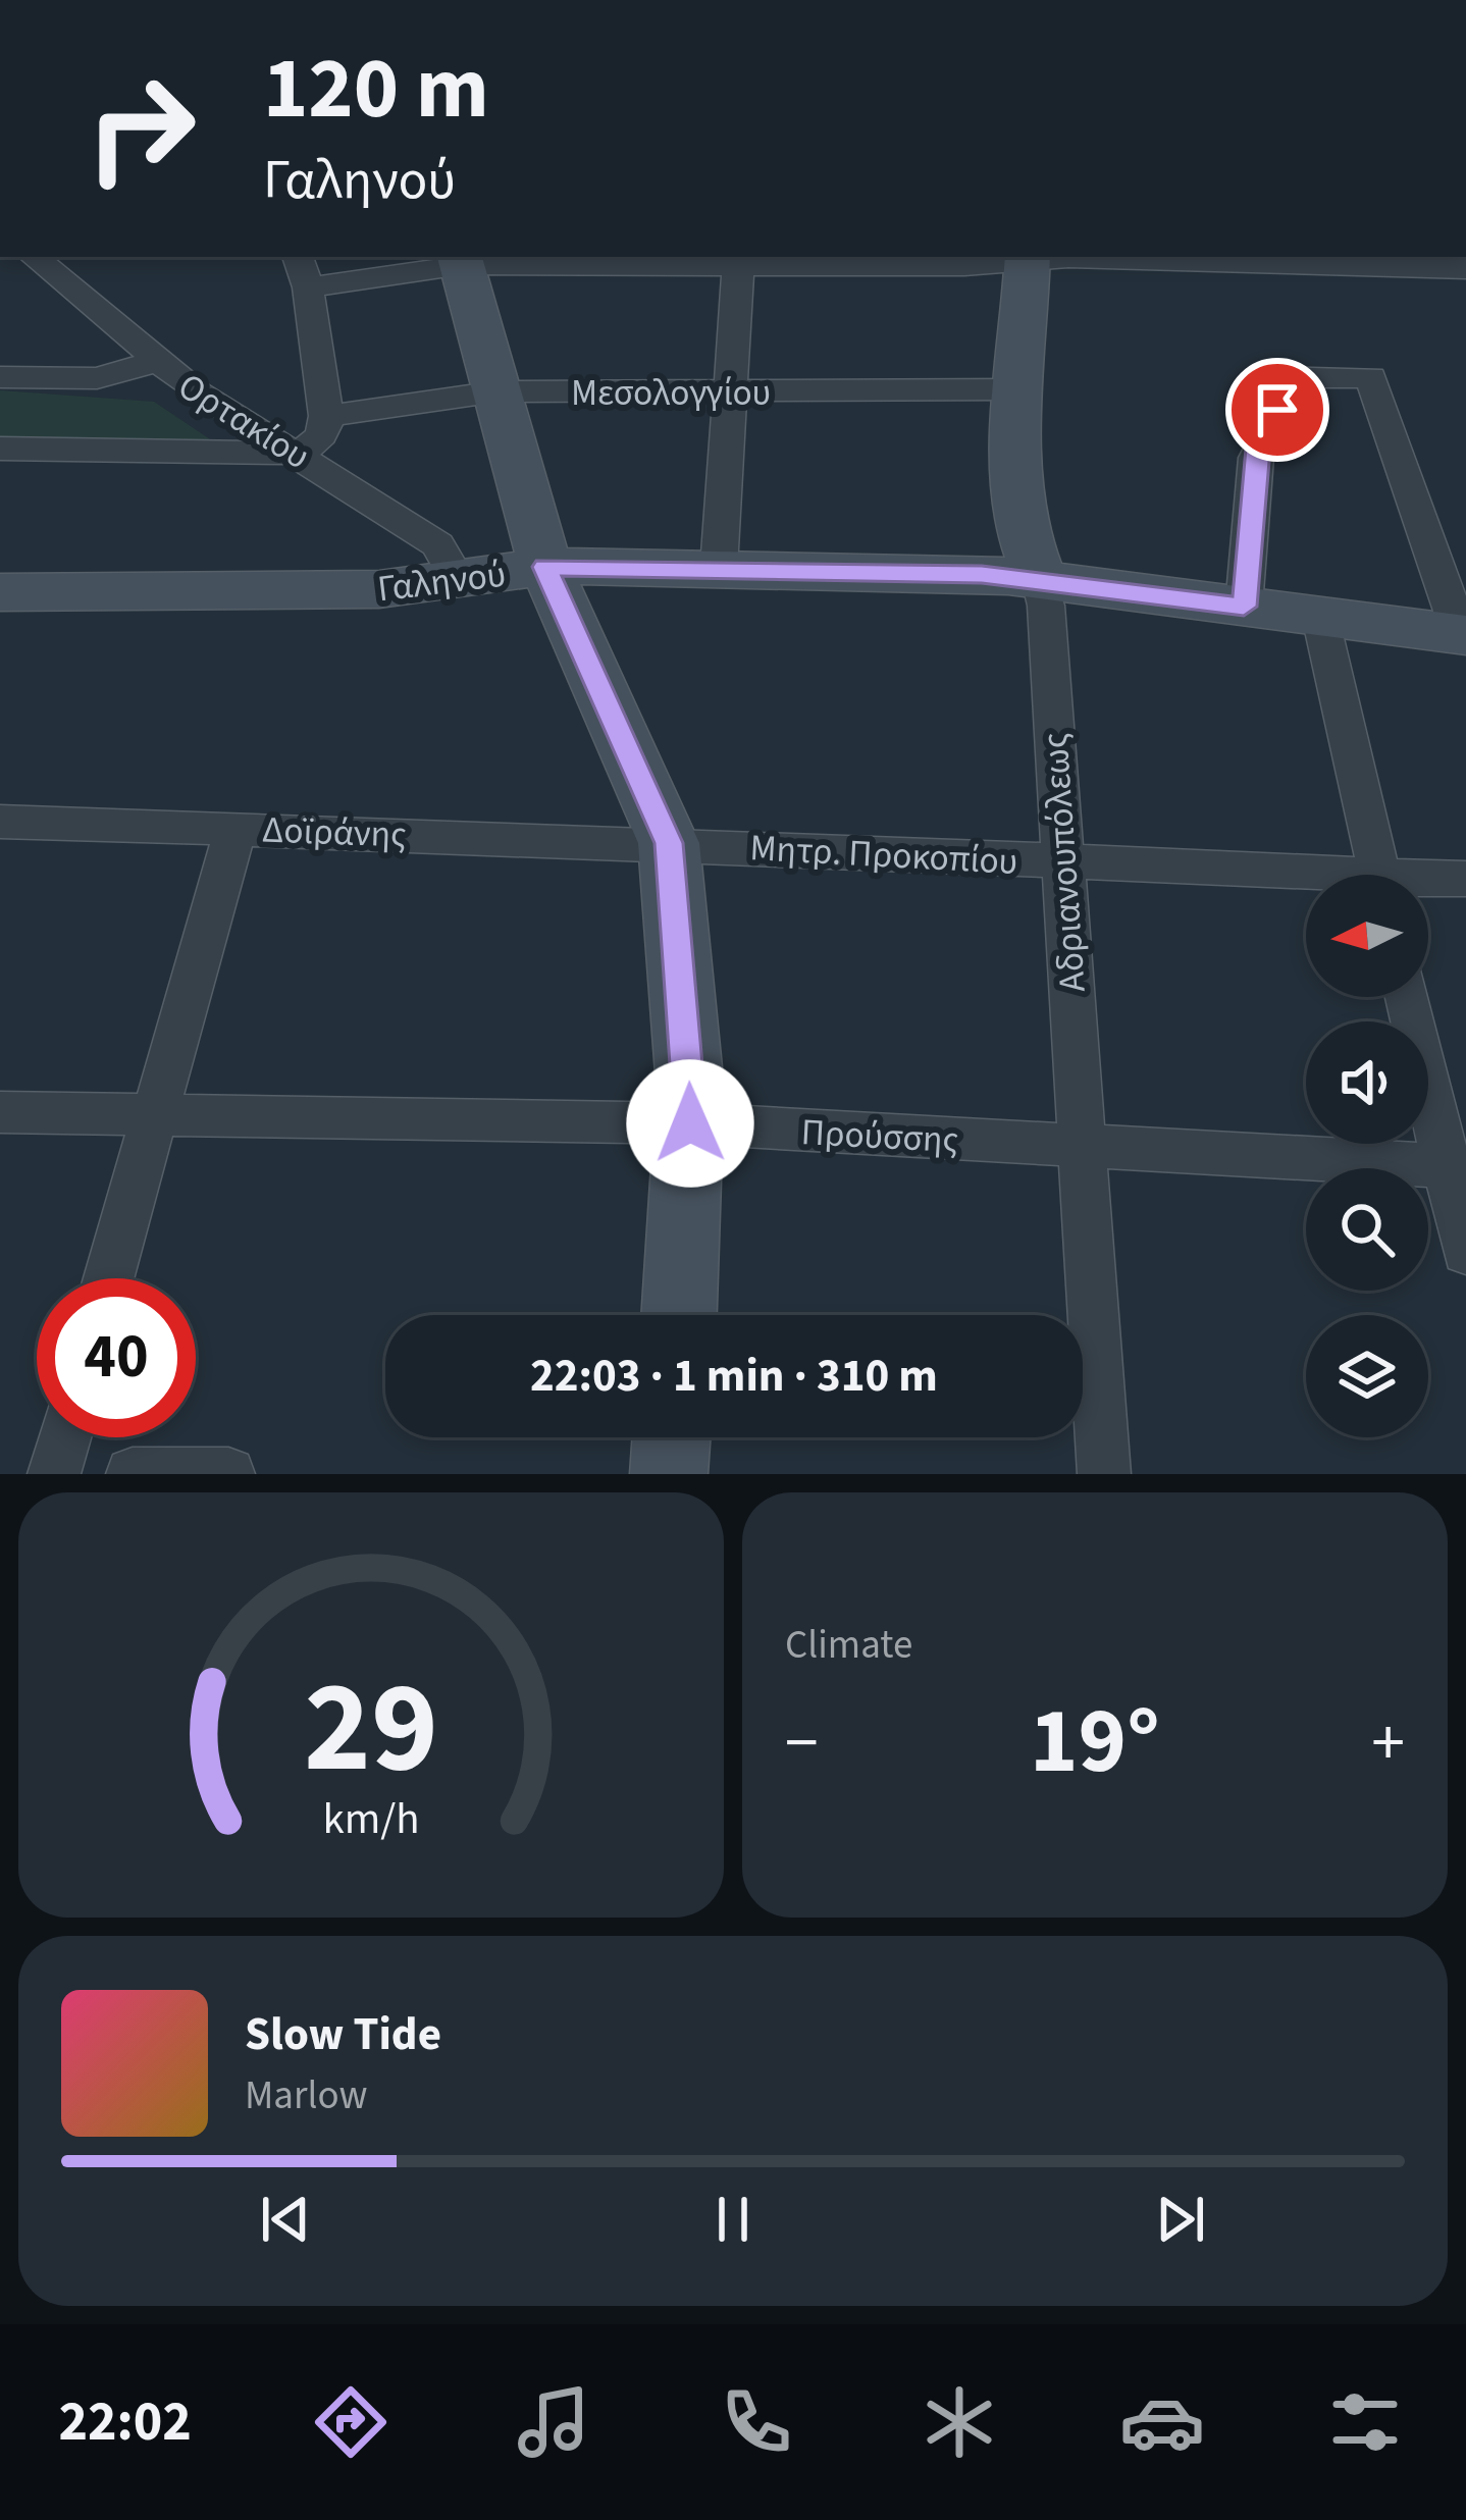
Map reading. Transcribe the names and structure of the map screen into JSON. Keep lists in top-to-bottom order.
{
  "streets": {
    "street": [
      "Μεσολογγίου",
      "Ορτακίου",
      "Γαληνού",
      "Δοϊράνης",
      "Μητρ. Προκοπίου",
      "Αδριανουπόλεως",
      "Προύσσης"
    ]
  },
  "crossings": [
    ["Μεσολογγίου", "Αδριανουπόλεως"],
    ["Ορτακίου", "Γαληνού"],
    ["Γαληνού", "Αδριανουπόλεως"],
    ["Δοϊράνης", "Μητρ. Προκοπίου"],
    ["Μητρ. Προκοπίου", "Αδριανουπόλεως"],
    ["Αδριανουπόλεως", "Προύσσης"]
  ],
  "north": "left",
  "page": {
    "turn": ["120 m", "Γαληνού"],
    "limit": "40",
    "trip": "22:03 · 1 min · 310 m",
    "tile": "Climate",
    "heat": ["−", "19°", "+"],
    "song": ["Slow Tide", "Marlow"],
    "tabs": "22:02",
    "gauge": ["29", "km/h"]
  }
}
